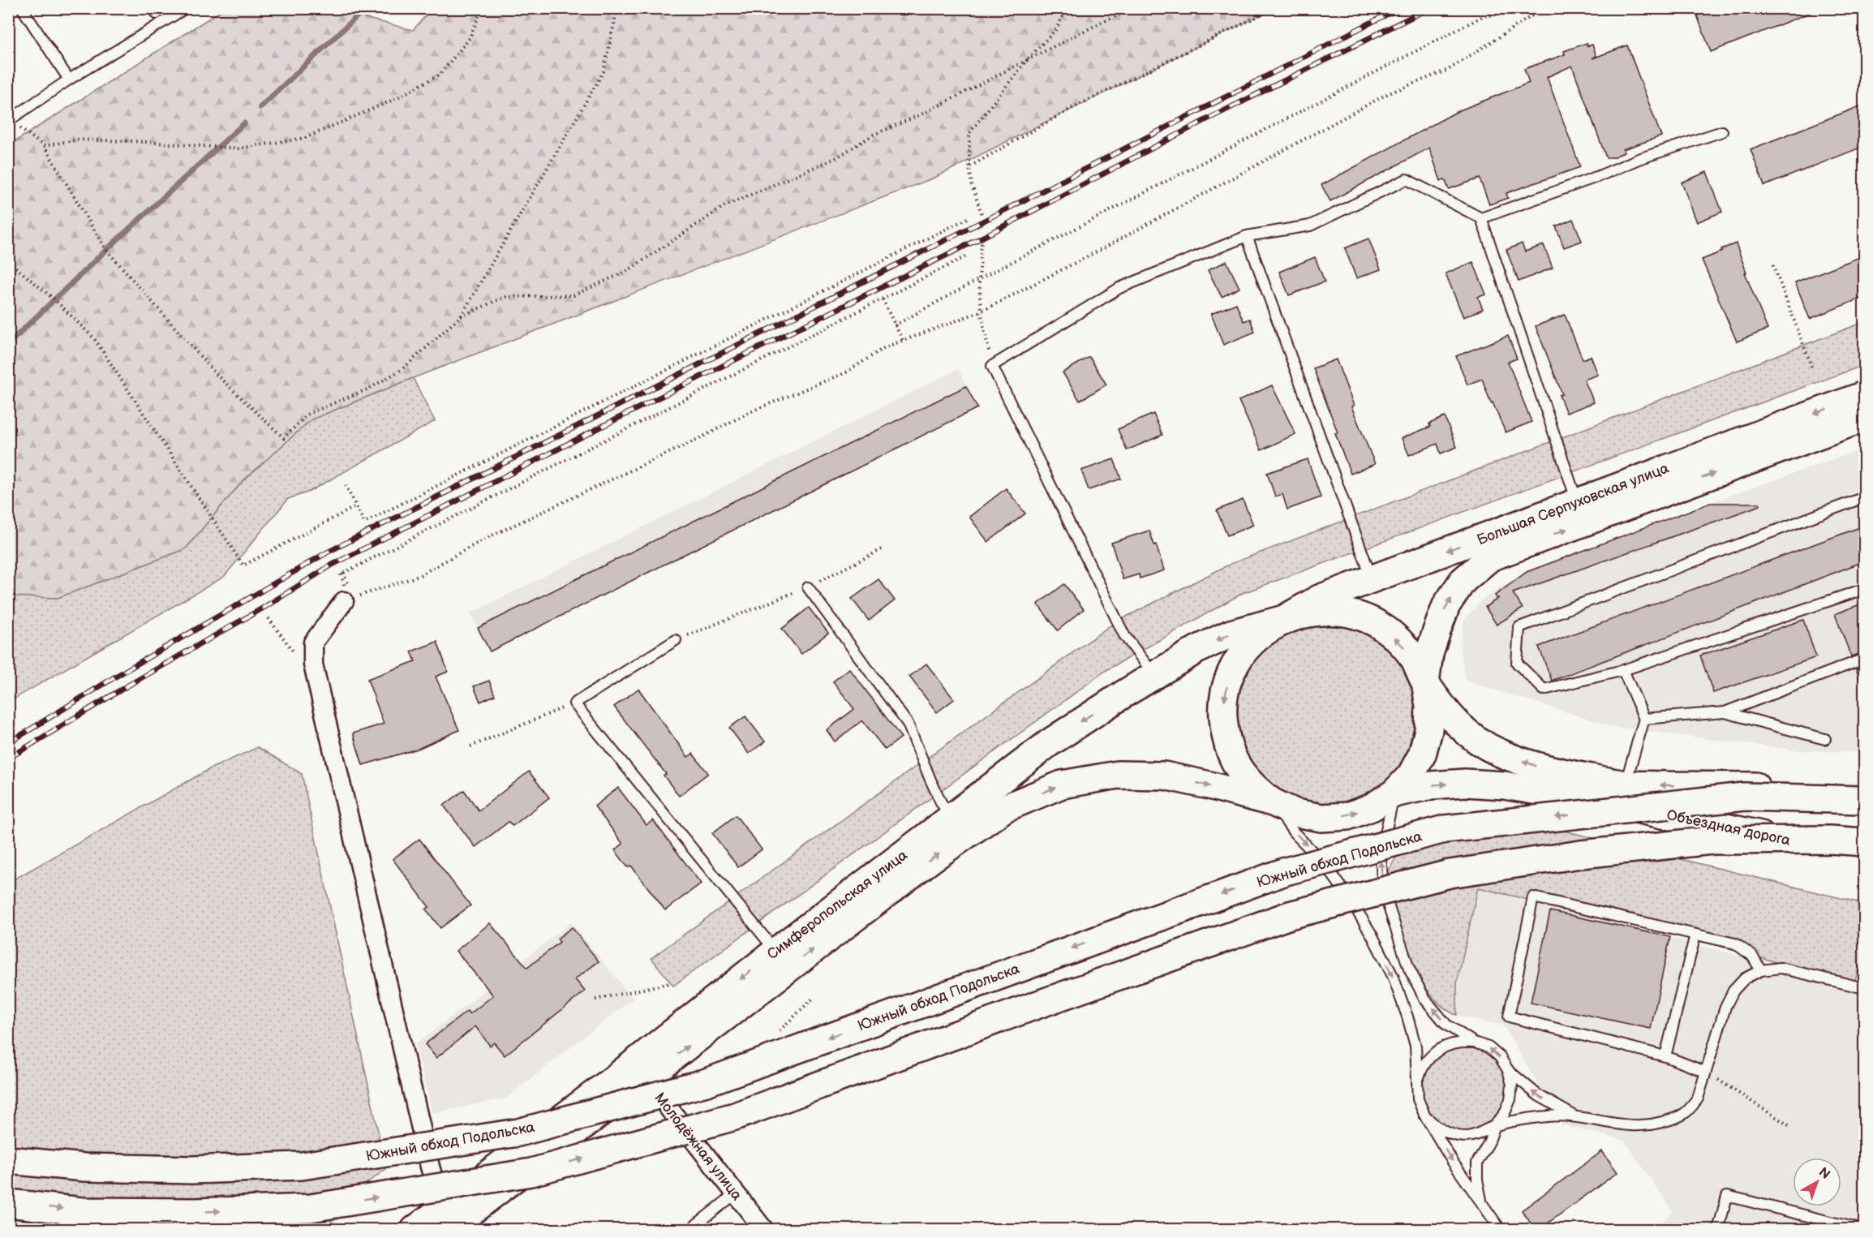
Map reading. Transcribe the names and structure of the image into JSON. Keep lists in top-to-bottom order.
{
  "streets": {
    "main road": [
      "Большая Серпуховская улица",
      "Объездная дорога",
      "Южный обход Подольска",
      "Симферопольская улица"
    ],
    "street": ["Молодёжная улица"]
  },
  "crossings": [
    ["Большая Серпуховская улица", "Объездная дорога"],
    ["Большая Серпуховская улица", "Симферопольская улица"],
    ["Симферопольская улица", "Молодёжная улица"]
  ],
  "north": "top right"
}
